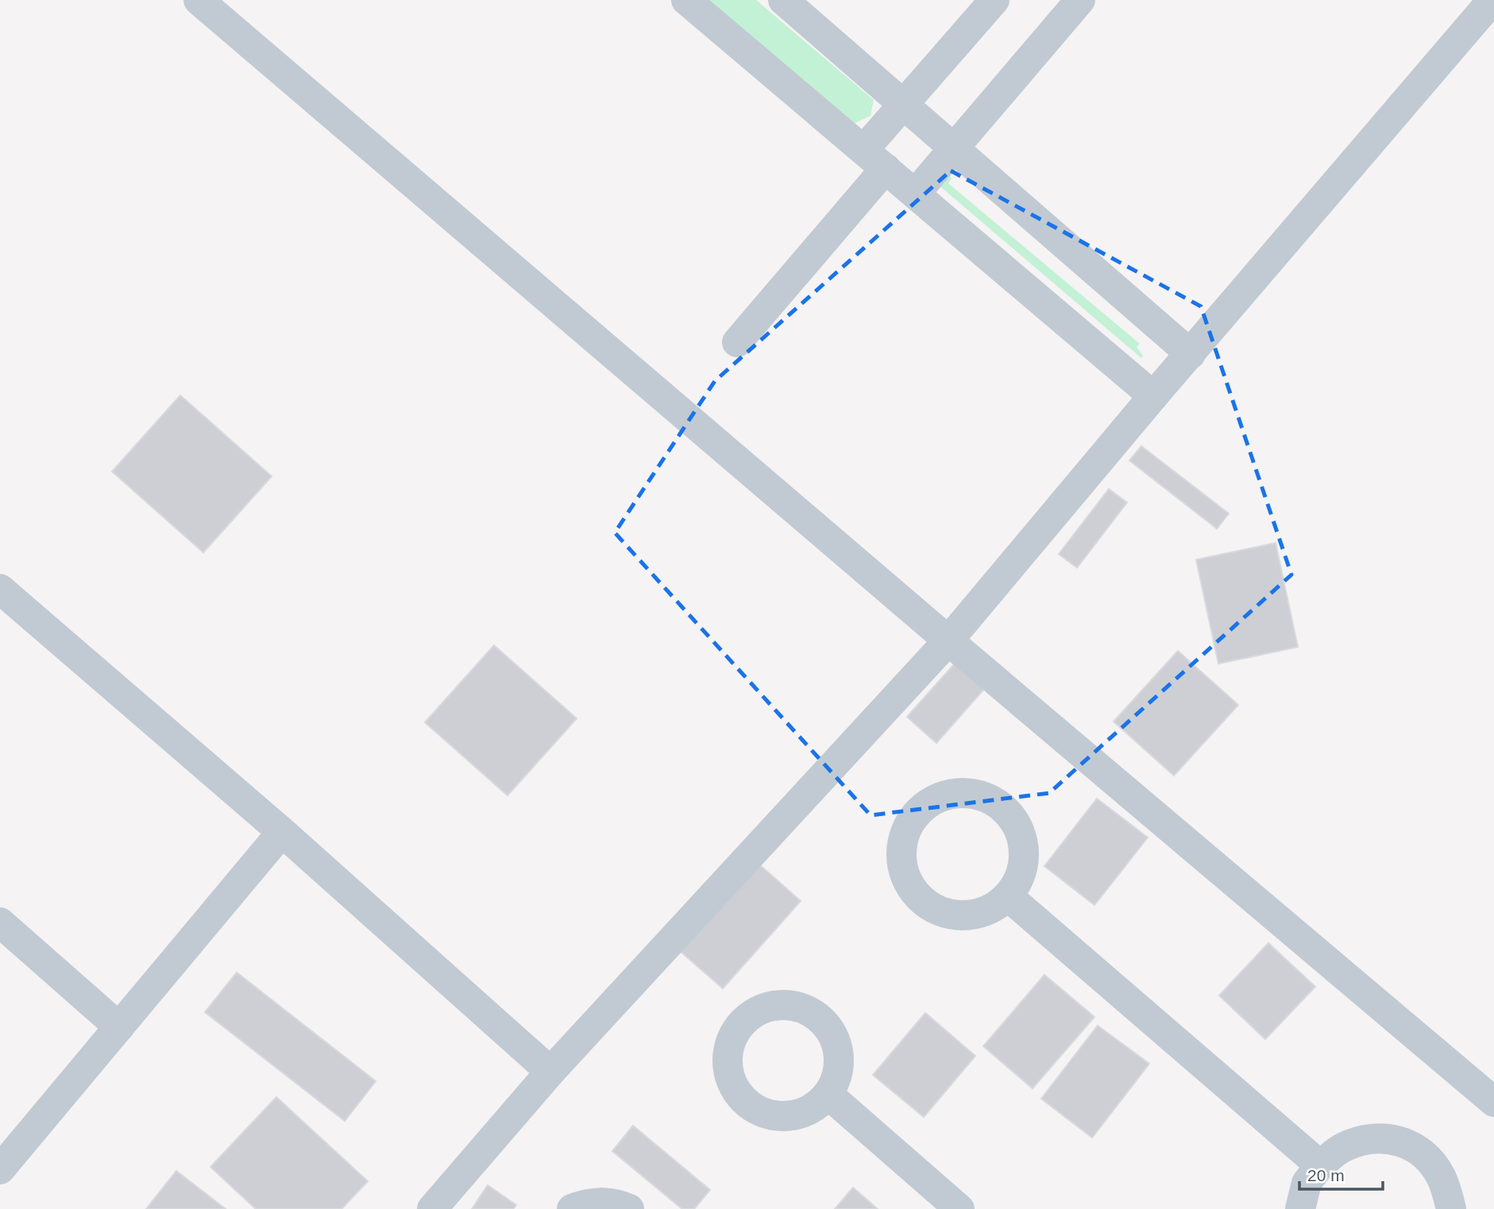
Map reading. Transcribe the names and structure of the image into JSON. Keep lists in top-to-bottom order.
{
  "scale_bar": "20 m"
}
